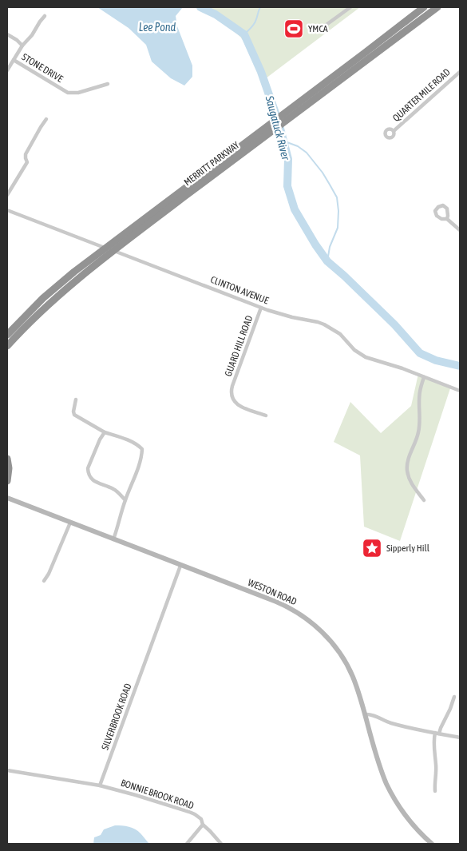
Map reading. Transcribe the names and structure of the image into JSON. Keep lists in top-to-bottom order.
{
  "streets": {
    "highway": ["MERRITT PARKWAY"],
    "main road": ["WESTON ROAD"],
    "street": [
      "STONE DRIVE",
      "QUARTER MILE ROAD",
      "CLINTON AVENUE",
      "GUARD HILL ROAD",
      "SILVERBROOK ROAD",
      "BONNIE BROOK ROAD"
    ]
  },
  "crossings": [
    ["CLINTON AVENUE", "GUARD HILL ROAD"],
    ["WESTON ROAD", "SILVERBROOK ROAD"],
    ["SILVERBROOK ROAD", "BONNIE BROOK ROAD"]
  ],
  "water": ["Lee Pond", "Saugatuck River"],
  "places": {
    "sports": ["YMCA"],
    "place": ["Sipperly Hill"]
  }
}
